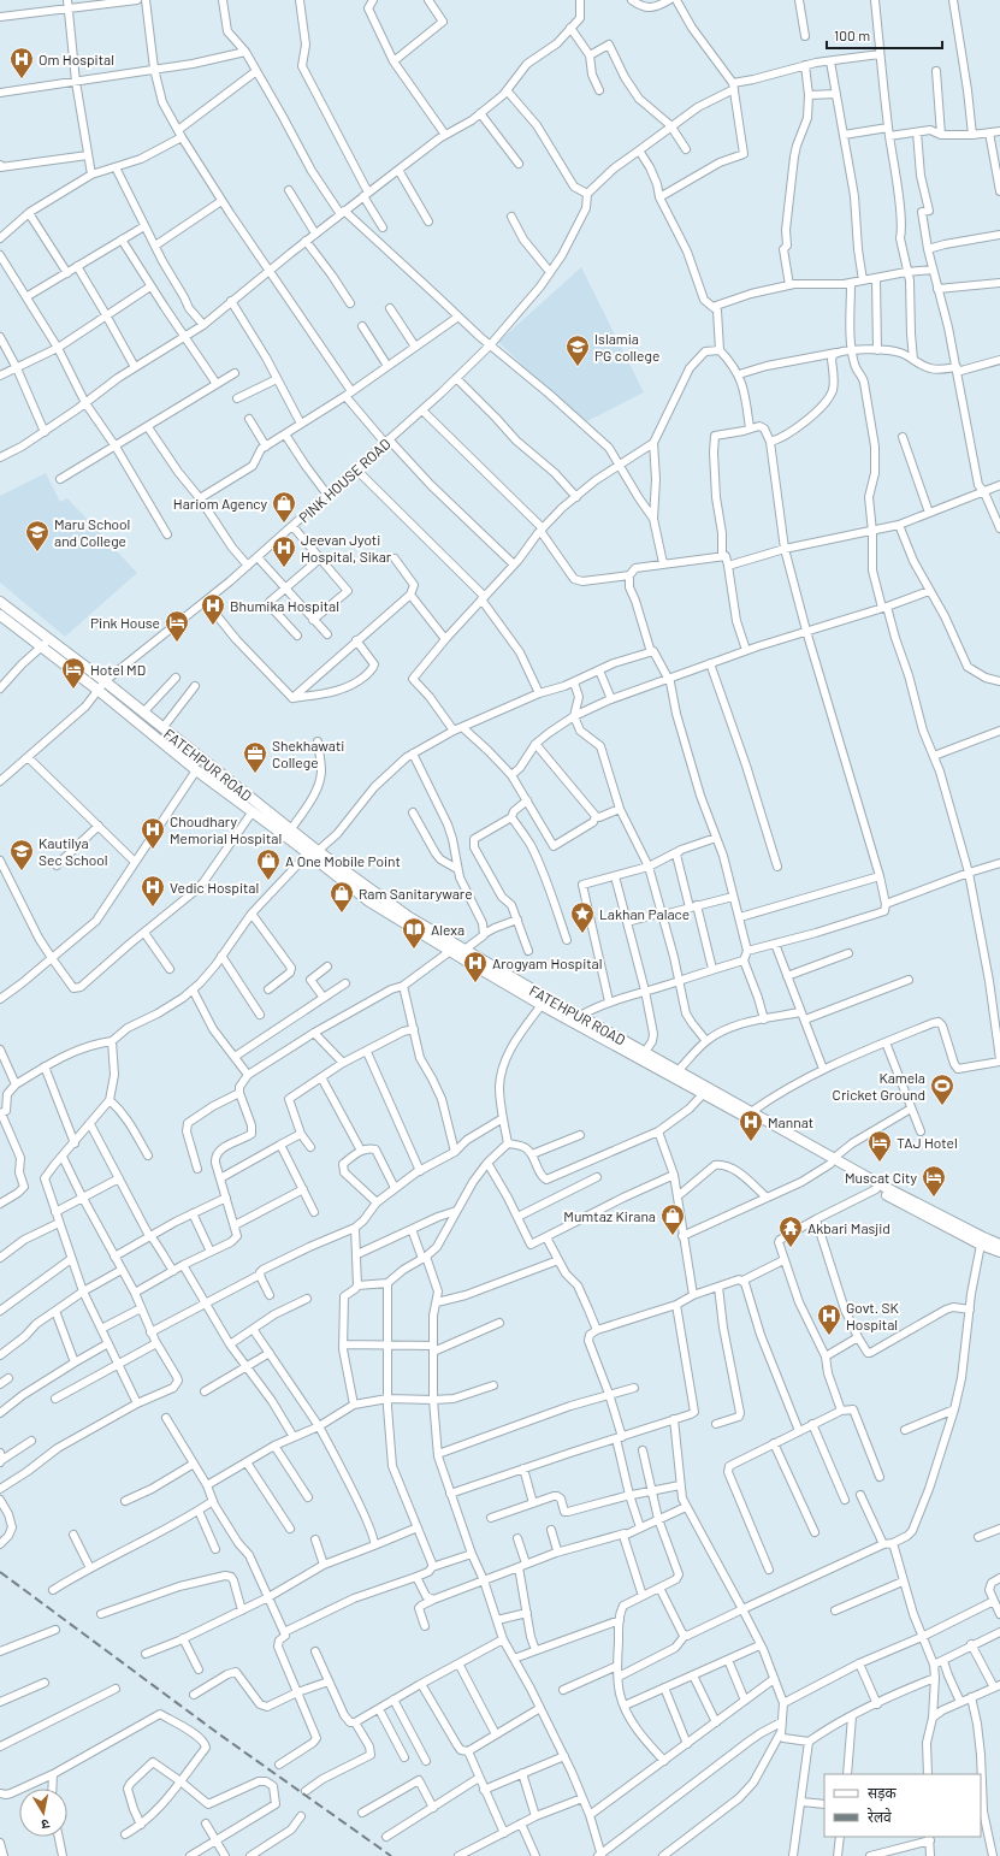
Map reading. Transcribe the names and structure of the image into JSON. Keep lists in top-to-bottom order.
{
  "streets": {
    "street": ["PINK HOUSE ROAD", "FATEHPUR ROAD"]
  },
  "crossings": [
    ["PINK HOUSE ROAD", "FATEHPUR ROAD"]
  ],
  "places": {
    "hospital": [
      "Om Hospital",
      "Jeevan Jyoti Hospital, Sikar",
      "Bhumika Hospital",
      "Choudhary Memorial Hospital",
      "Vedic Hospital",
      "Arogyam Hospital",
      "Mannat",
      "Govt. SK Hospital"
    ],
    "school or university": ["Islamia PG college", "Maru School and College", "Kautilya Sec School"],
    "shop": [
      "Hariom Agency",
      "A One Mobile Point",
      "Ram Sanitaryware",
      "Mumtaz Kirana"
    ],
    "hotel": [
      "Pink House",
      "Hotel MD",
      "TAJ Hotel",
      "Muscat City"
    ],
    "office": ["Shekhawati College"],
    "place": ["Lakhan Palace"],
    "library": ["Alexa"],
    "sports": ["Kamela Cricket Ground"],
    "temple": ["Akbari Masjid"]
  },
  "legend": ["सड़क", "रेलवे"],
  "scale_bar": "100 m",
  "north": "bottom"
}
